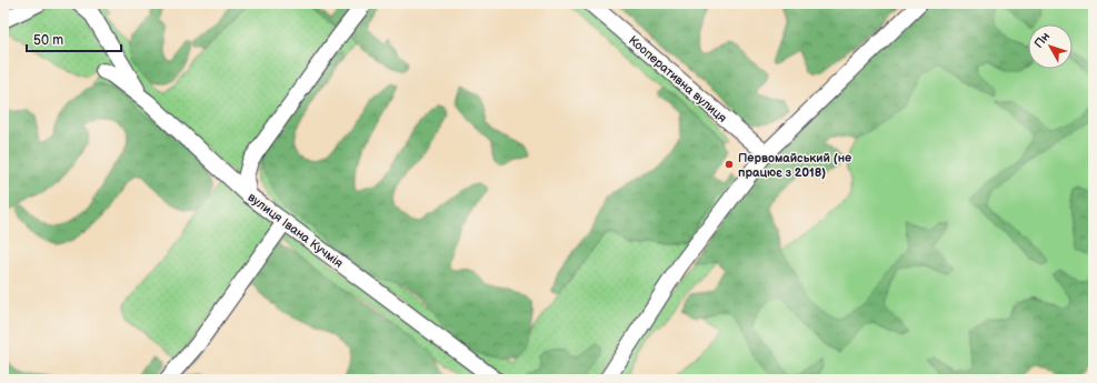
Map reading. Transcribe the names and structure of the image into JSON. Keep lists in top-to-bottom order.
{
  "streets": {
    "street": ["Кооперативна вулиця", "вулиця Івана Кучмія"]
  },
  "places": ["Первомайський (не працює з 2018)"],
  "scale_bar": "50 m",
  "north": "top left"
}
